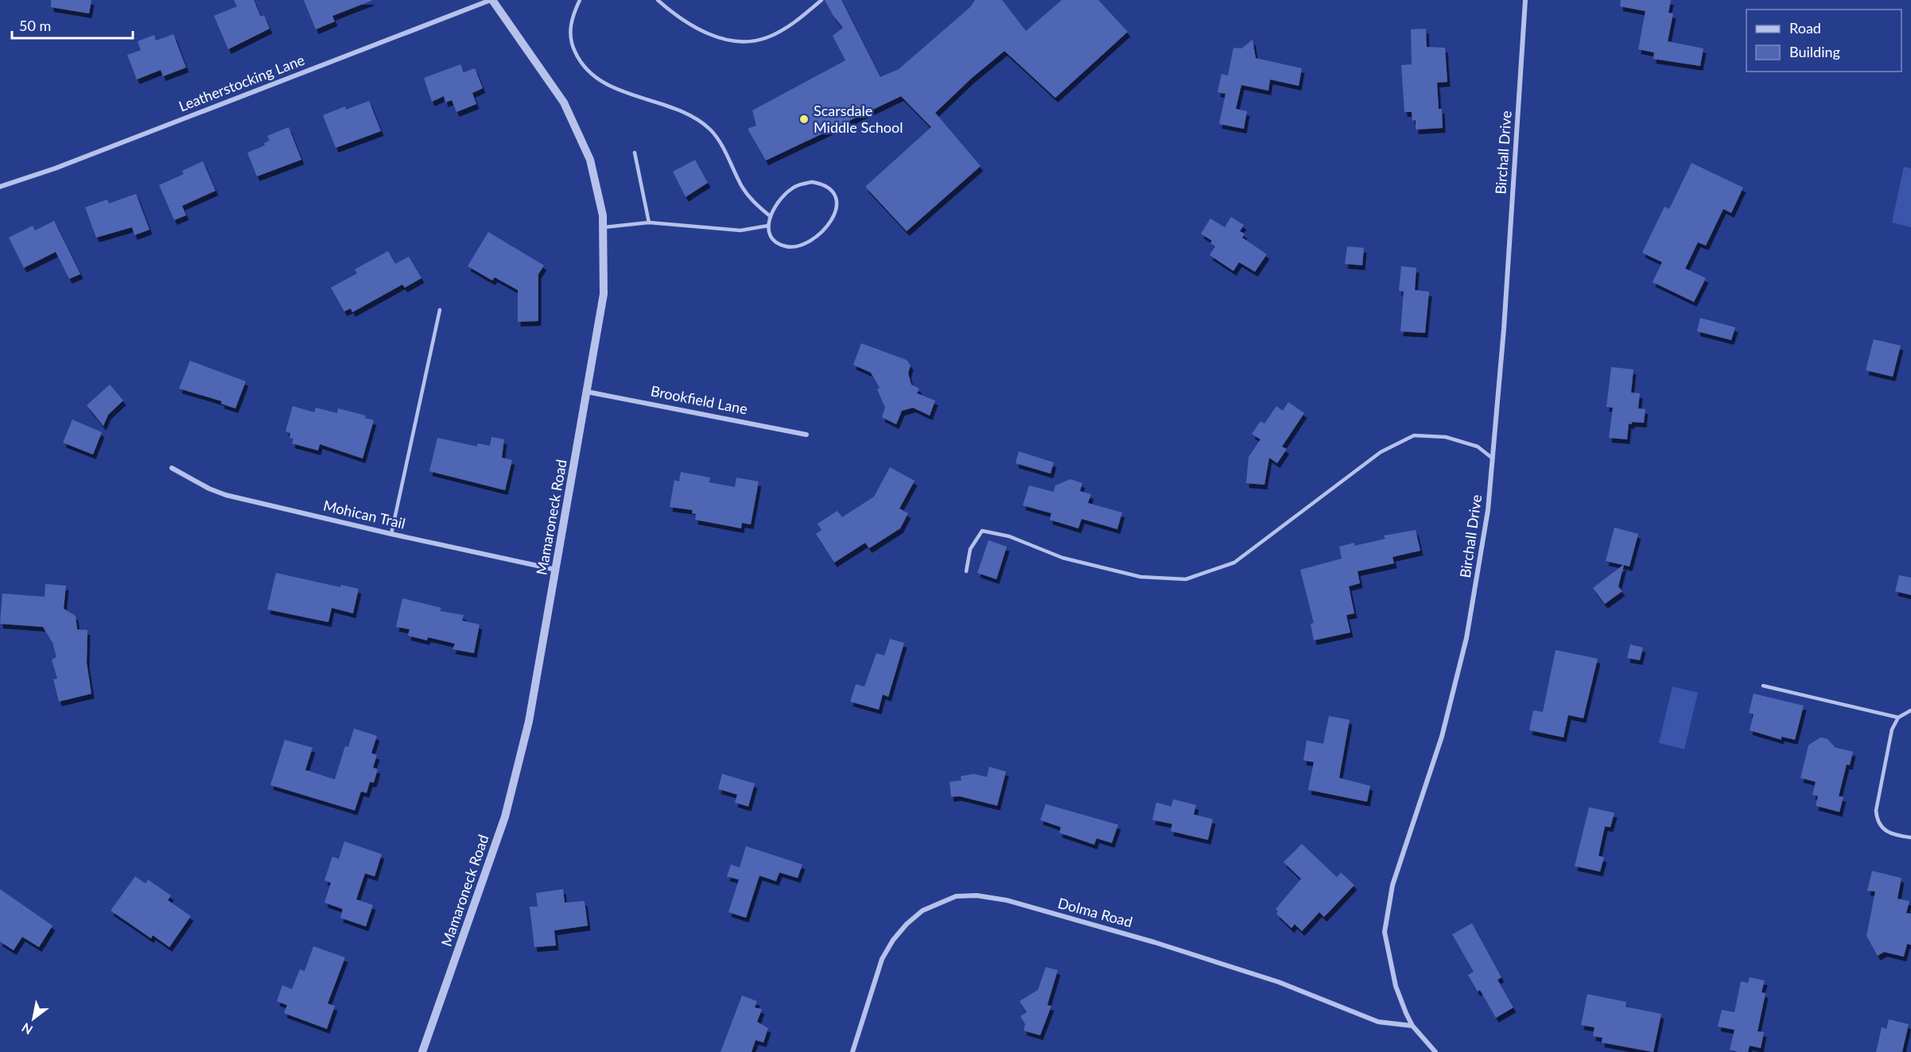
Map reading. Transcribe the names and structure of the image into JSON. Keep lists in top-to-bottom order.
{
  "streets": {
    "street": [
      "Leatherstocking Lane",
      "Birchall Drive",
      "Brookfield Lane",
      "Mohican Trail",
      "Mamaroneck Road",
      "Dolma Road"
    ]
  },
  "crossings": [
    ["Leatherstocking Lane", "Mamaroneck Road"],
    ["Birchall Drive", "Dolma Road"],
    ["Brookfield Lane", "Mamaroneck Road"],
    ["Mohican Trail", "Mamaroneck Road"]
  ],
  "places": ["Scarsdale Middle School"],
  "legend": ["Road", "Building"],
  "scale_bar": "50 m",
  "north": "bottom left"
}
